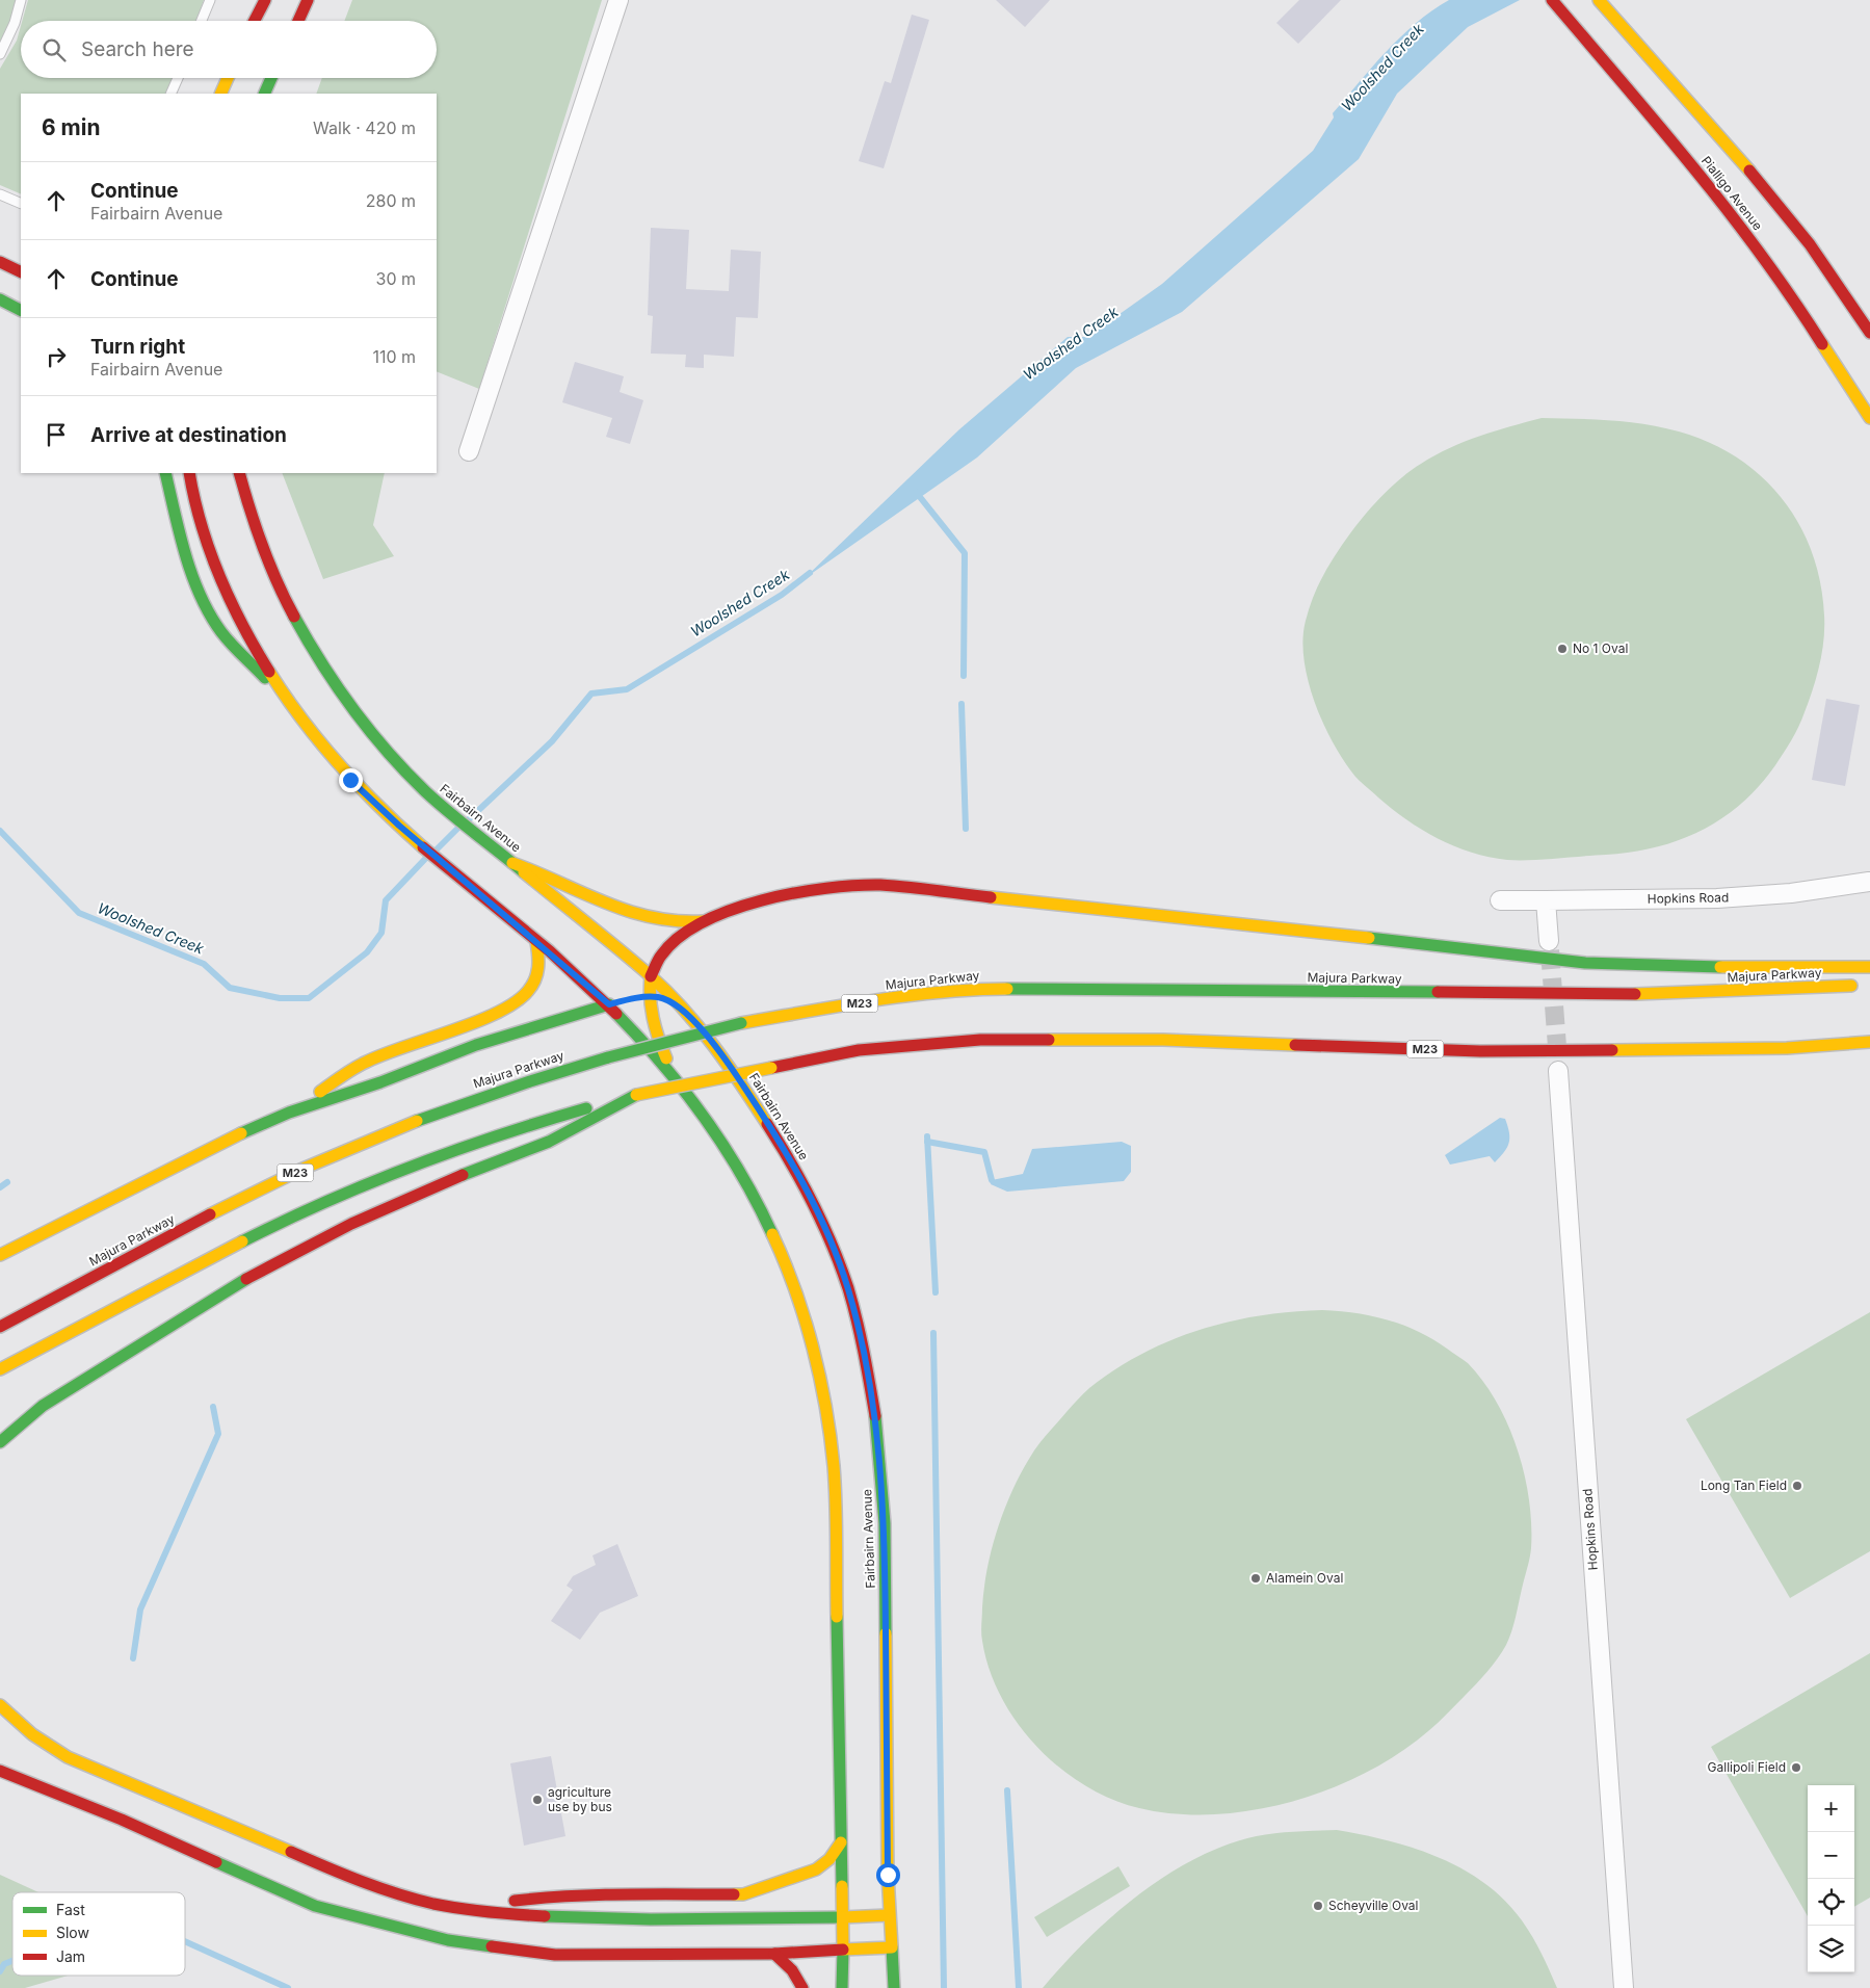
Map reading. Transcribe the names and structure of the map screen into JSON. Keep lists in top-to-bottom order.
{
  "streets": {
    "main road": [
      "Pialligo Avenue",
      "Fairbairn Avenue",
      "Majura Parkway",
      "M23"
    ],
    "street": ["Hopkins Road"]
  },
  "water": ["Woolshed Creek"],
  "places": [
    "No 1 Oval",
    "Long Tan Field",
    "Alamein Oval",
    "Gallipoli Field",
    "agriculture use by bus",
    "Scheyville Oval"
  ],
  "legend": ["Fast", "Slow", "Jam"],
  "page": {
    "search": "Search here",
    "heading": ["6 min", "Walk · 420 m"],
    "list": [
      ["Continue", "Fairbairn Avenue", "280 m"],
      ["Continue", "30 m"],
      ["Turn right", "Fairbairn Avenue", "110 m"],
      "Arrive at destination"
    ],
    "map_buttons": ["+", "−"]
  }
}
